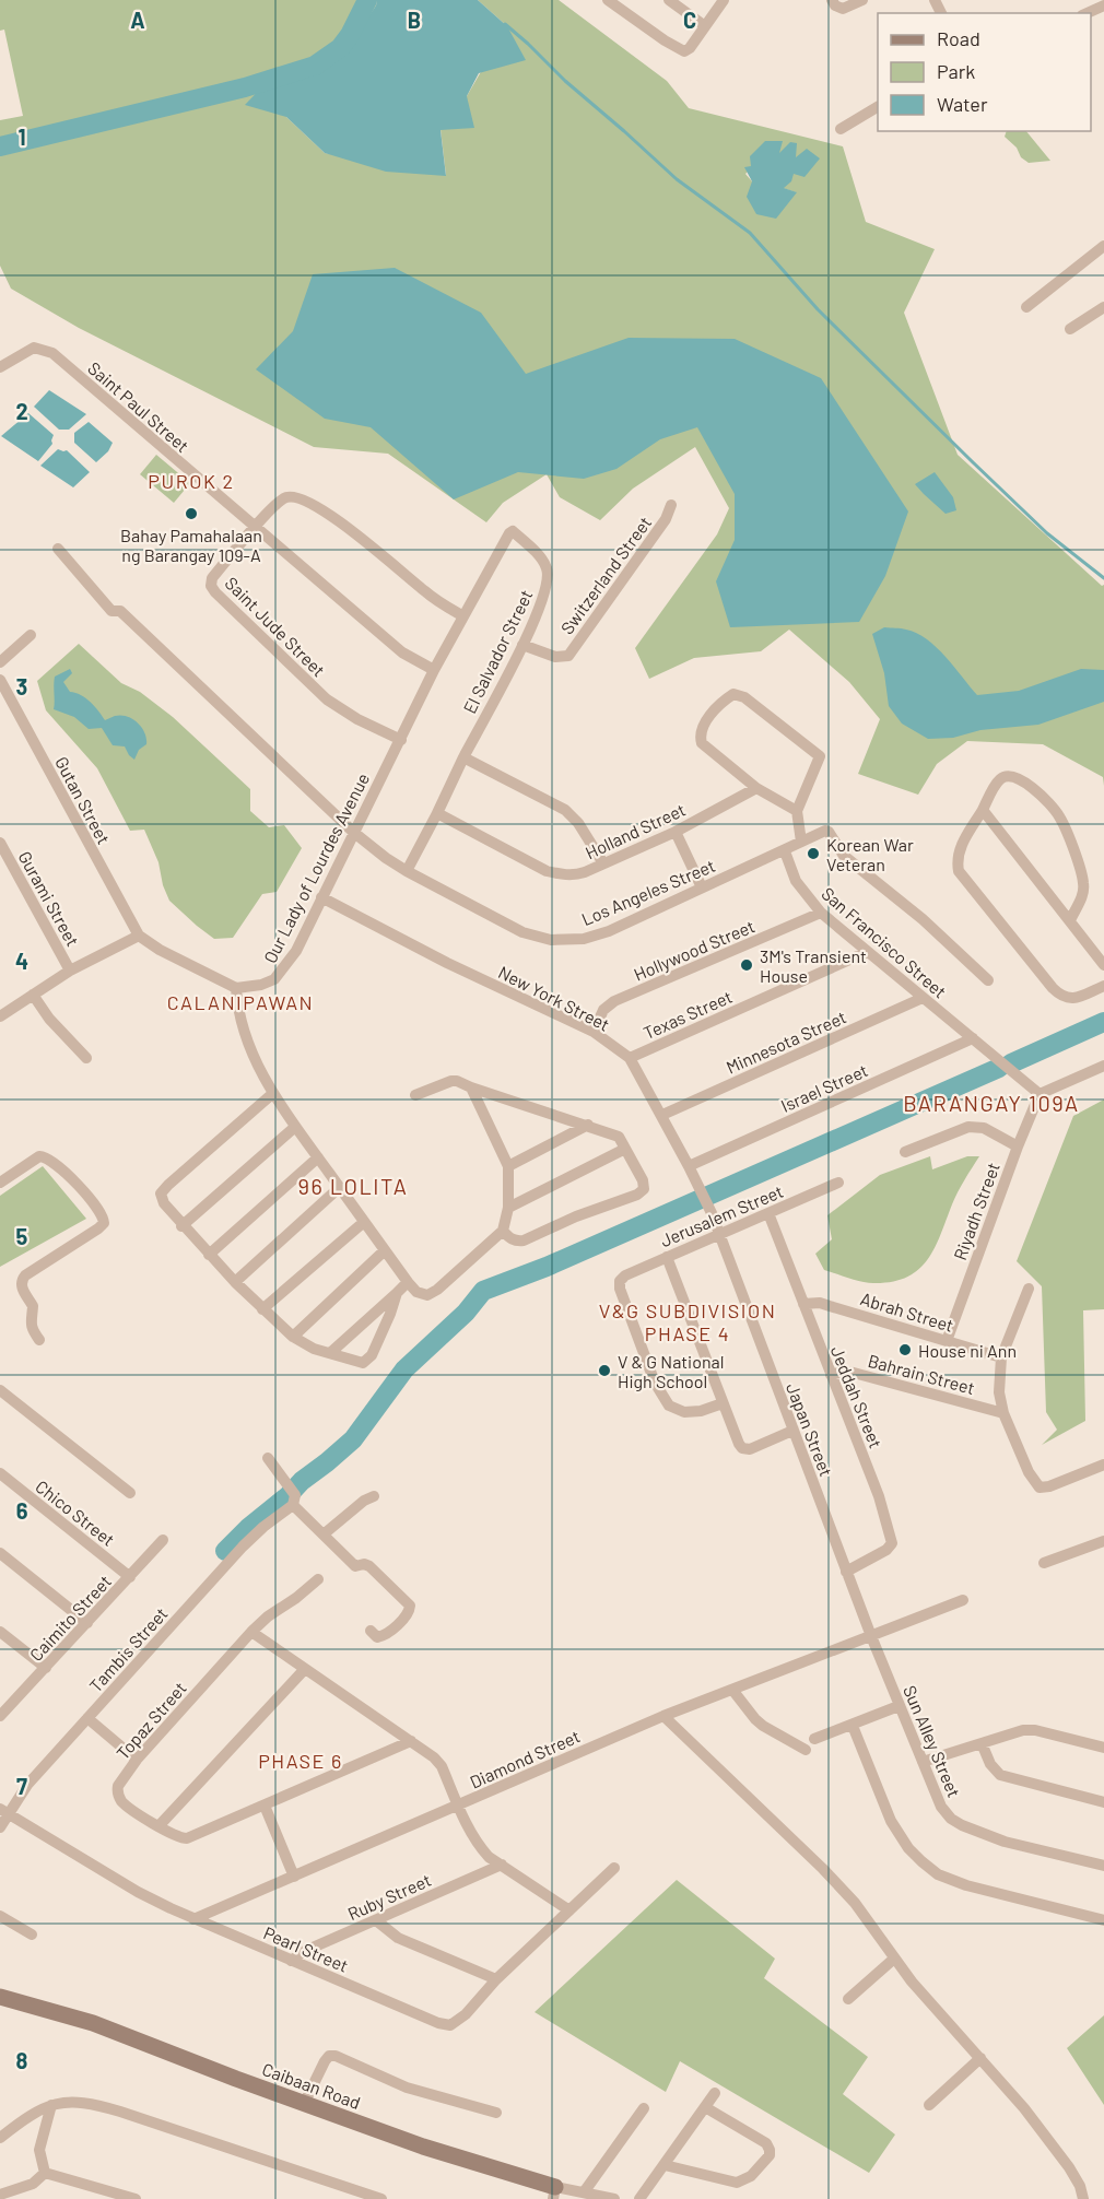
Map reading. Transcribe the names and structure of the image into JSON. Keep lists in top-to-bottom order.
{
  "streets": {
    "street": [
      "Saint Paul Street",
      "Switzerland Street",
      "Saint Jude Street",
      "El Salvador Street",
      "Gutan Street",
      "Holland Street",
      "Our Lady of Lourdes Avenue",
      "Los Angeles Street",
      "Gurami Street",
      "San Francisco Street",
      "Hollywood Street",
      "New York Street",
      "Texas Street",
      "Minnesota Street",
      "Israel Street",
      "Riyadh Street",
      "Jerusalem Street",
      "Abrah Street",
      "Bahrain Street",
      "Jeddah Street",
      "Japan Street",
      "Chico Street",
      "Caimito Street",
      "Tambis Street",
      "Topaz Street",
      "Sun Alley Street",
      "Diamond Street",
      "Ruby Street",
      "Pearl Street",
      "Caibaan Road"
    ]
  },
  "crossings": [
    ["Saint Paul Street", "Saint Jude Street"],
    ["Saint Paul Street", "Our Lady of Lourdes Avenue"],
    ["Switzerland Street", "El Salvador Street"],
    ["Saint Jude Street", "Our Lady of Lourdes Avenue"],
    ["El Salvador Street", "Holland Street"],
    ["El Salvador Street", "Our Lady of Lourdes Avenue"],
    ["El Salvador Street", "Los Angeles Street"],
    ["Our Lady of Lourdes Avenue", "Los Angeles Street"],
    ["Our Lady of Lourdes Avenue", "New York Street"],
    ["Los Angeles Street", "San Francisco Street"],
    ["San Francisco Street", "Hollywood Street"],
    ["San Francisco Street", "Texas Street"],
    ["San Francisco Street", "Minnesota Street"],
    ["San Francisco Street", "Israel Street"],
    ["San Francisco Street", "Riyadh Street"],
    ["Hollywood Street", "New York Street"],
    ["New York Street", "Texas Street"],
    ["New York Street", "Minnesota Street"],
    ["New York Street", "Israel Street"],
    ["New York Street", "Jerusalem Street"],
    ["New York Street", "Japan Street"],
    ["Riyadh Street", "Abrah Street"],
    ["Jerusalem Street", "Jeddah Street"],
    ["Jerusalem Street", "Japan Street"],
    ["Abrah Street", "Jeddah Street"],
    ["Bahrain Street", "Jeddah Street"],
    ["Jeddah Street", "Japan Street"],
    ["Japan Street", "Sun Alley Street"],
    ["Japan Street", "Diamond Street"],
    ["Chico Street", "Caimito Street"],
    ["Tambis Street", "Pearl Street"],
    ["Sun Alley Street", "Diamond Street"],
    ["Diamond Street", "Pearl Street"],
    ["Ruby Street", "Pearl Street"]
  ],
  "districts": [
    "PUROK 2",
    "CALANIPAWAN",
    "BARANGAY 109A",
    "96 LOLITA",
    "V&G SUBDIVISION PHASE 4",
    "PHASE 6"
  ],
  "places": [
    "Bahay Pamahalaan ng Barangay 109-A",
    "Korean War Veteran",
    "3M's Transient House",
    "House ni Ann",
    "V & G National High School"
  ],
  "legend": ["Road", "Park", "Water"],
  "grid": {
    "columns": ["A", "B", "C"],
    "rows": [
      "1",
      "2",
      "3",
      "4",
      "5",
      "6",
      "7",
      "8"
    ]
  }
}
